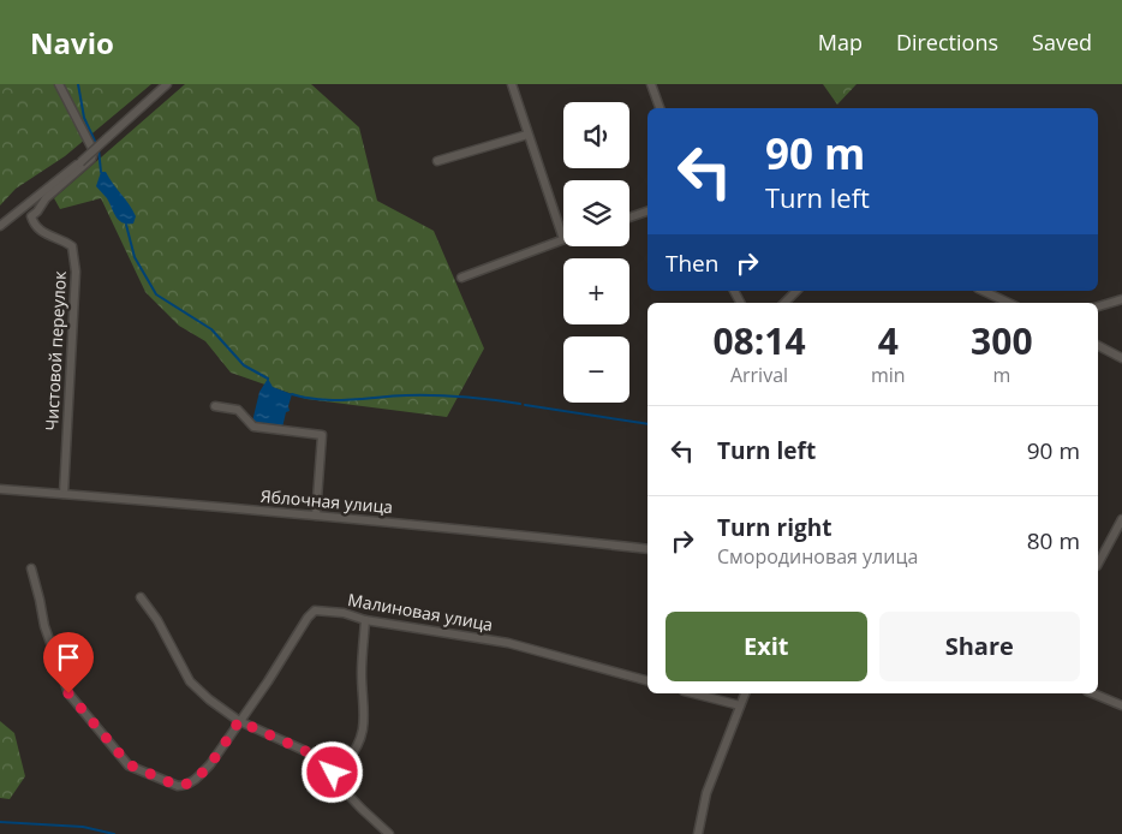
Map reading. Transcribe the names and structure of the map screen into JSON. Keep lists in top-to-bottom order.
{
  "streets": {
    "street": ["Чистовой переулок", "Яблочная улица", "Малиновая улица"]
  },
  "crossings": [
    ["Чистовой переулок", "Яблочная улица"]
  ],
  "page": {
    "header": "Navio",
    "nav": ["Map", "Directions", "Saved"],
    "map_buttons": ["+", "−"],
    "turn": ["90 m", "Turn left"],
    "then": "Then",
    "eta": [
      "08:14",
      "Arrival",
      "4",
      "min",
      "300",
      "m"
    ],
    "list": [
      {
        "name": "Turn left",
        "value": "90 m"
      },
      {
        "name": "Turn right",
        "note": "Смородиновая улица",
        "value": "80 m"
      }
    ],
    "buttons": ["Exit", "Share"]
  }
}
